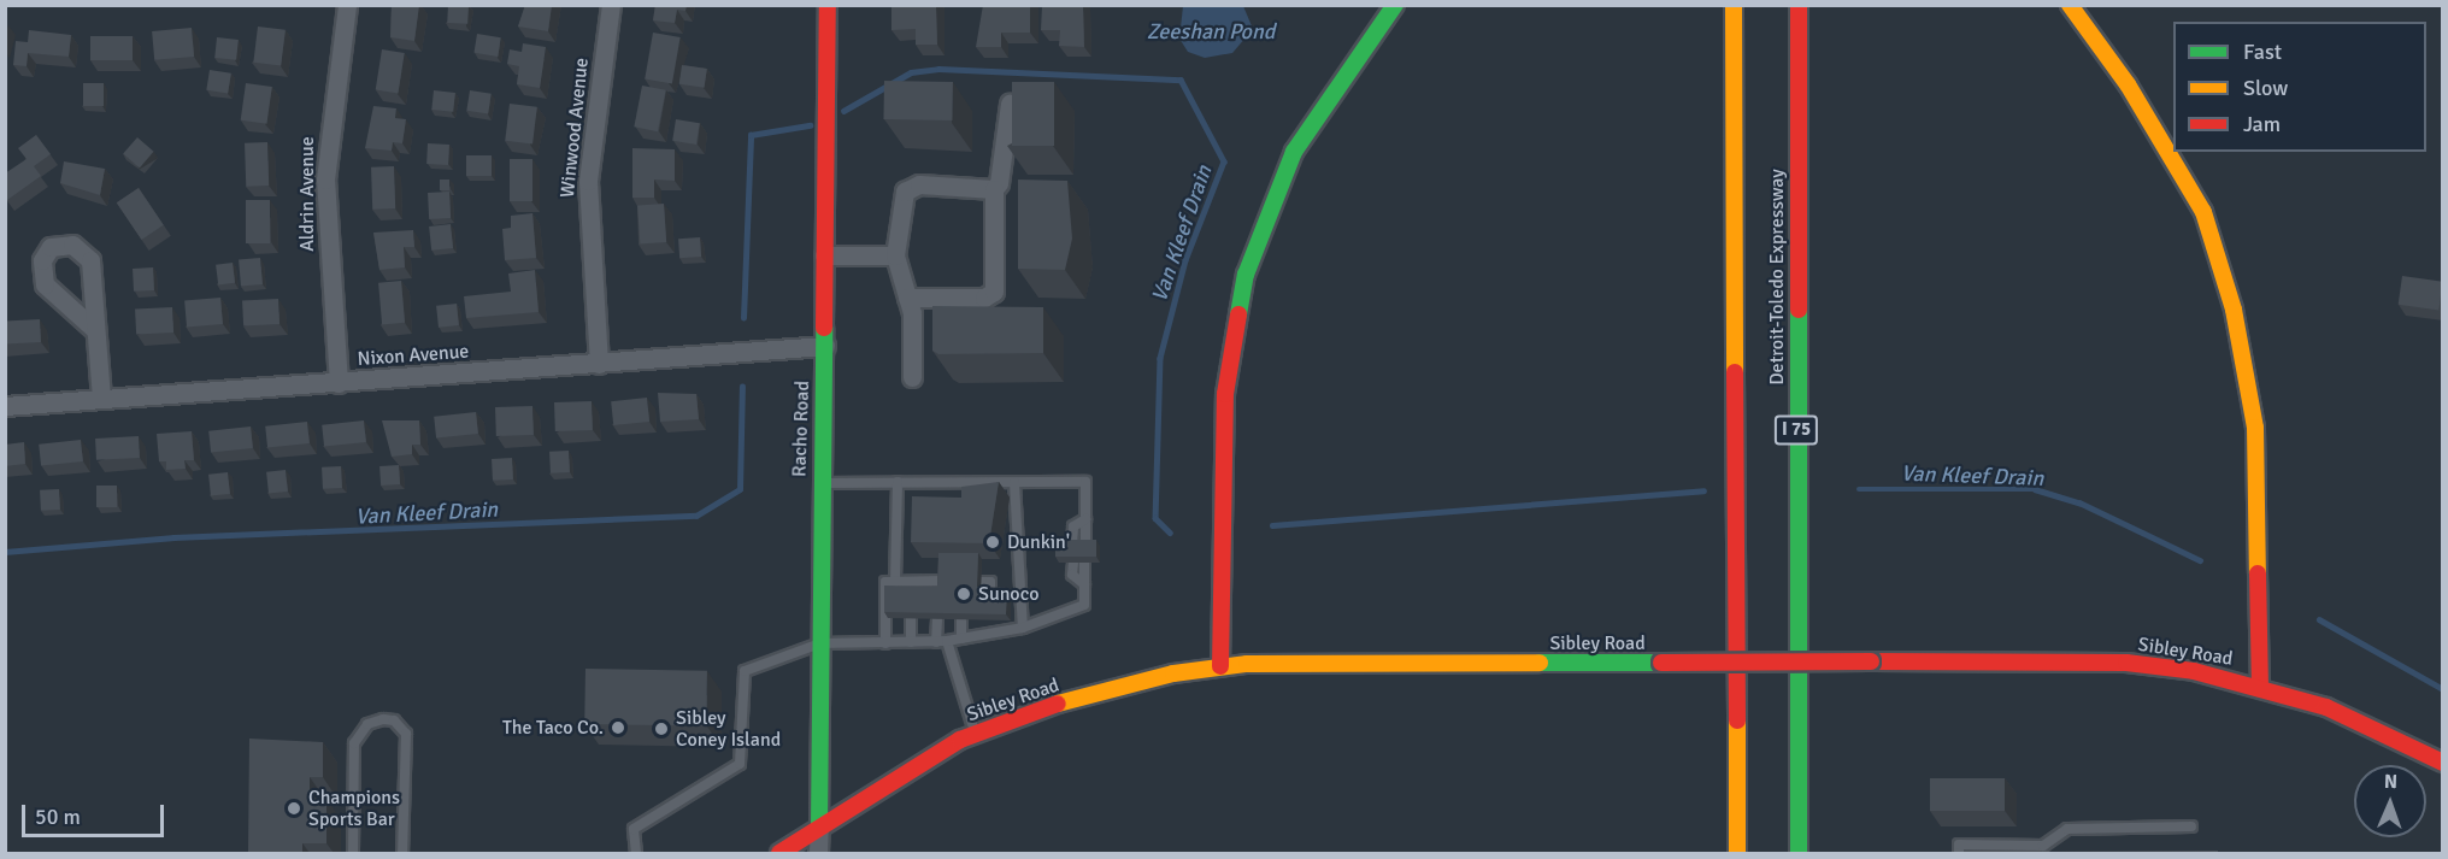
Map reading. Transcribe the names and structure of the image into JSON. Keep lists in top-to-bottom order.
{
  "streets": {
    "main road": [
      "Detroit-Toledo Expressway",
      "Racho Road",
      "I 75",
      "Sibley Road"
    ],
    "street": ["Winwood Avenue", "Aldrin Avenue", "Nixon Avenue"]
  },
  "crossings": [
    ["Winwood Avenue", "Nixon Avenue"],
    ["Aldrin Avenue", "Nixon Avenue"],
    ["Nixon Avenue", "Racho Road"],
    ["Racho Road", "Sibley Road"]
  ],
  "water": ["Zeeshan Pond", "Van Kleef Drain"],
  "places": [
    "Dunkin'",
    "Sunoco",
    "The Taco Co.",
    "Sibley Coney Island",
    "Champions Sports Bar"
  ],
  "legend": ["Fast", "Slow", "Jam"],
  "scale_bar": "50 m",
  "north": "top"
}
